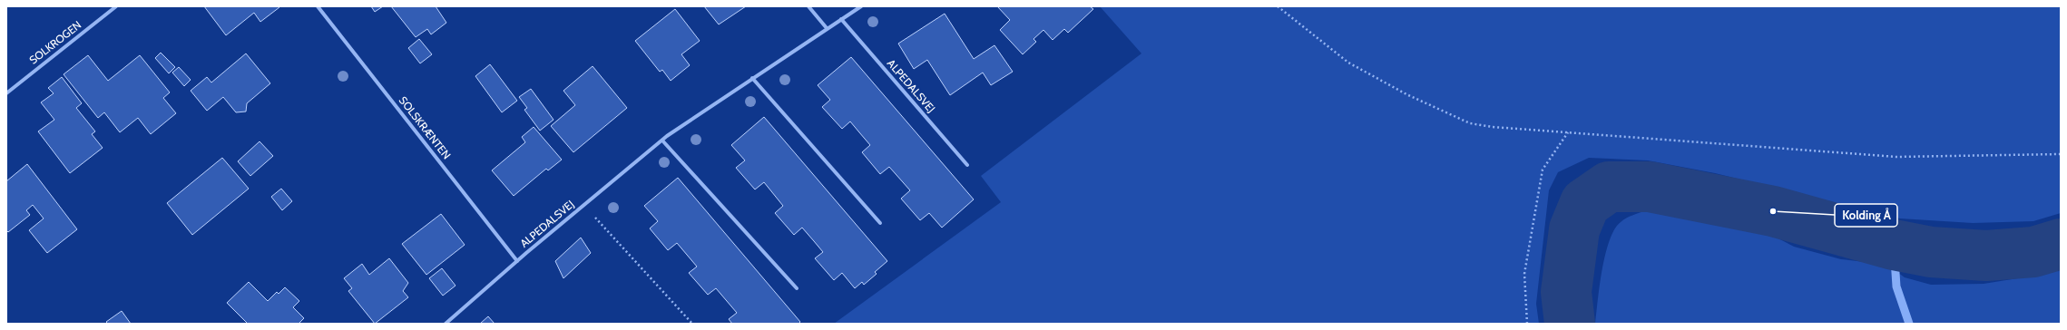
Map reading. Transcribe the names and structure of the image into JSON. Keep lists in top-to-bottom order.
{
  "streets": {
    "street": ["SOLKROGEN", "ALPEDALSVEJ", "SOLSKRÆNTEN"]
  },
  "crossings": [
    ["ALPEDALSVEJ", "SOLSKRÆNTEN"]
  ],
  "places": ["Kolding Å"]
}
